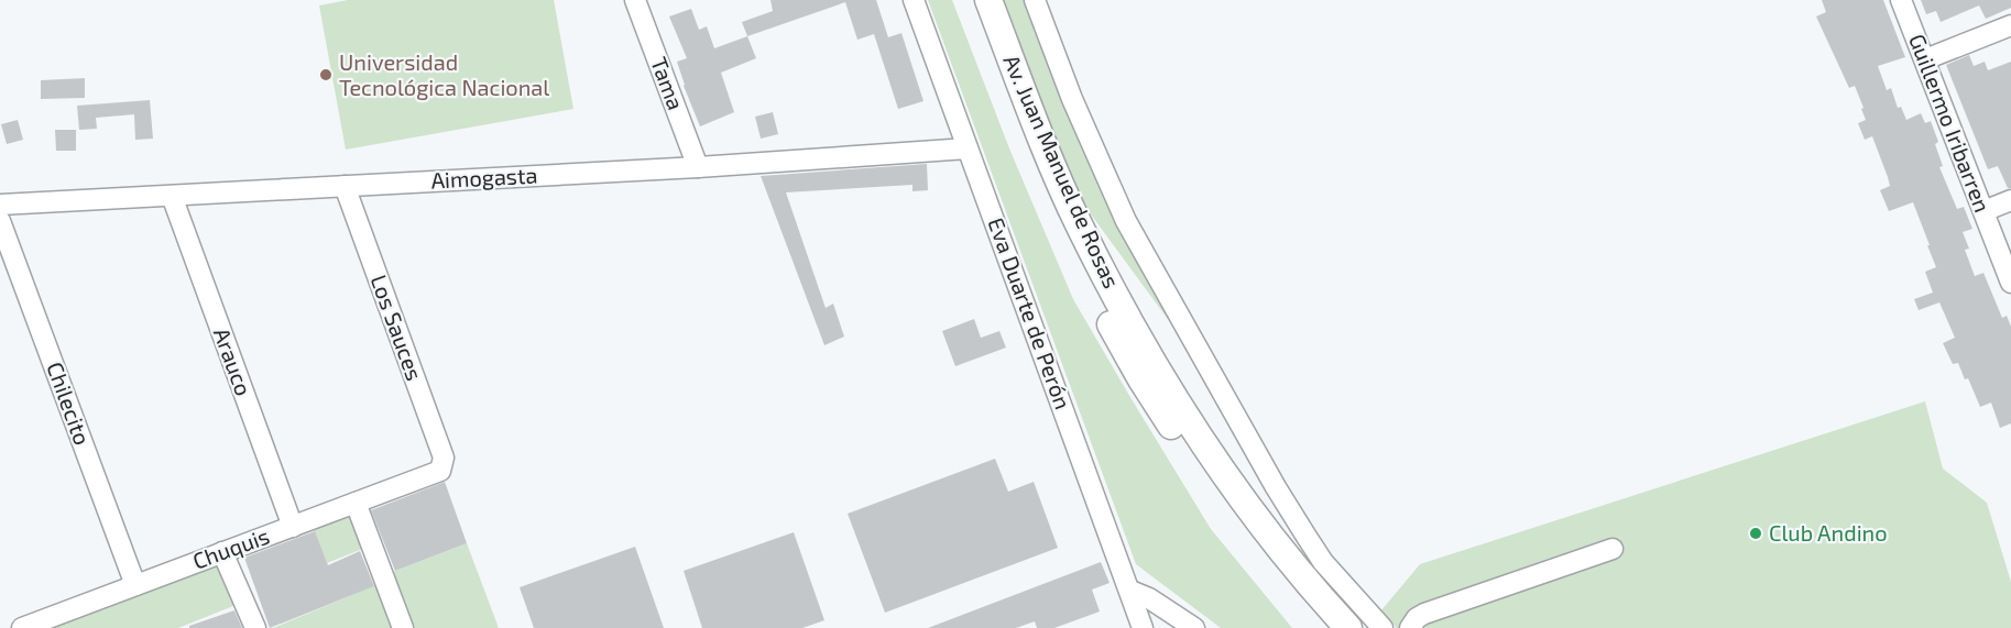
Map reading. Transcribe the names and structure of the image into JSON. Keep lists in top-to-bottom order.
{
  "streets": {
    "main road": ["Av. Juan Manuel de Rosas"],
    "street": [
      "Tama",
      "Guillermo Iribarren",
      "Aimogasta",
      "Eva Duarte de Perón",
      "Los Sauces",
      "Arauco",
      "Chilecito",
      "Chuquis"
    ]
  },
  "crossings": [
    ["Tama", "Aimogasta"],
    ["Aimogasta", "Eva Duarte de Perón"],
    ["Aimogasta", "Los Sauces"],
    ["Aimogasta", "Arauco"],
    ["Los Sauces", "Chuquis"],
    ["Arauco", "Chuquis"],
    ["Chilecito", "Chuquis"]
  ],
  "places": ["Universidad Tecnológica Nacional", "Club Andino"]
}
